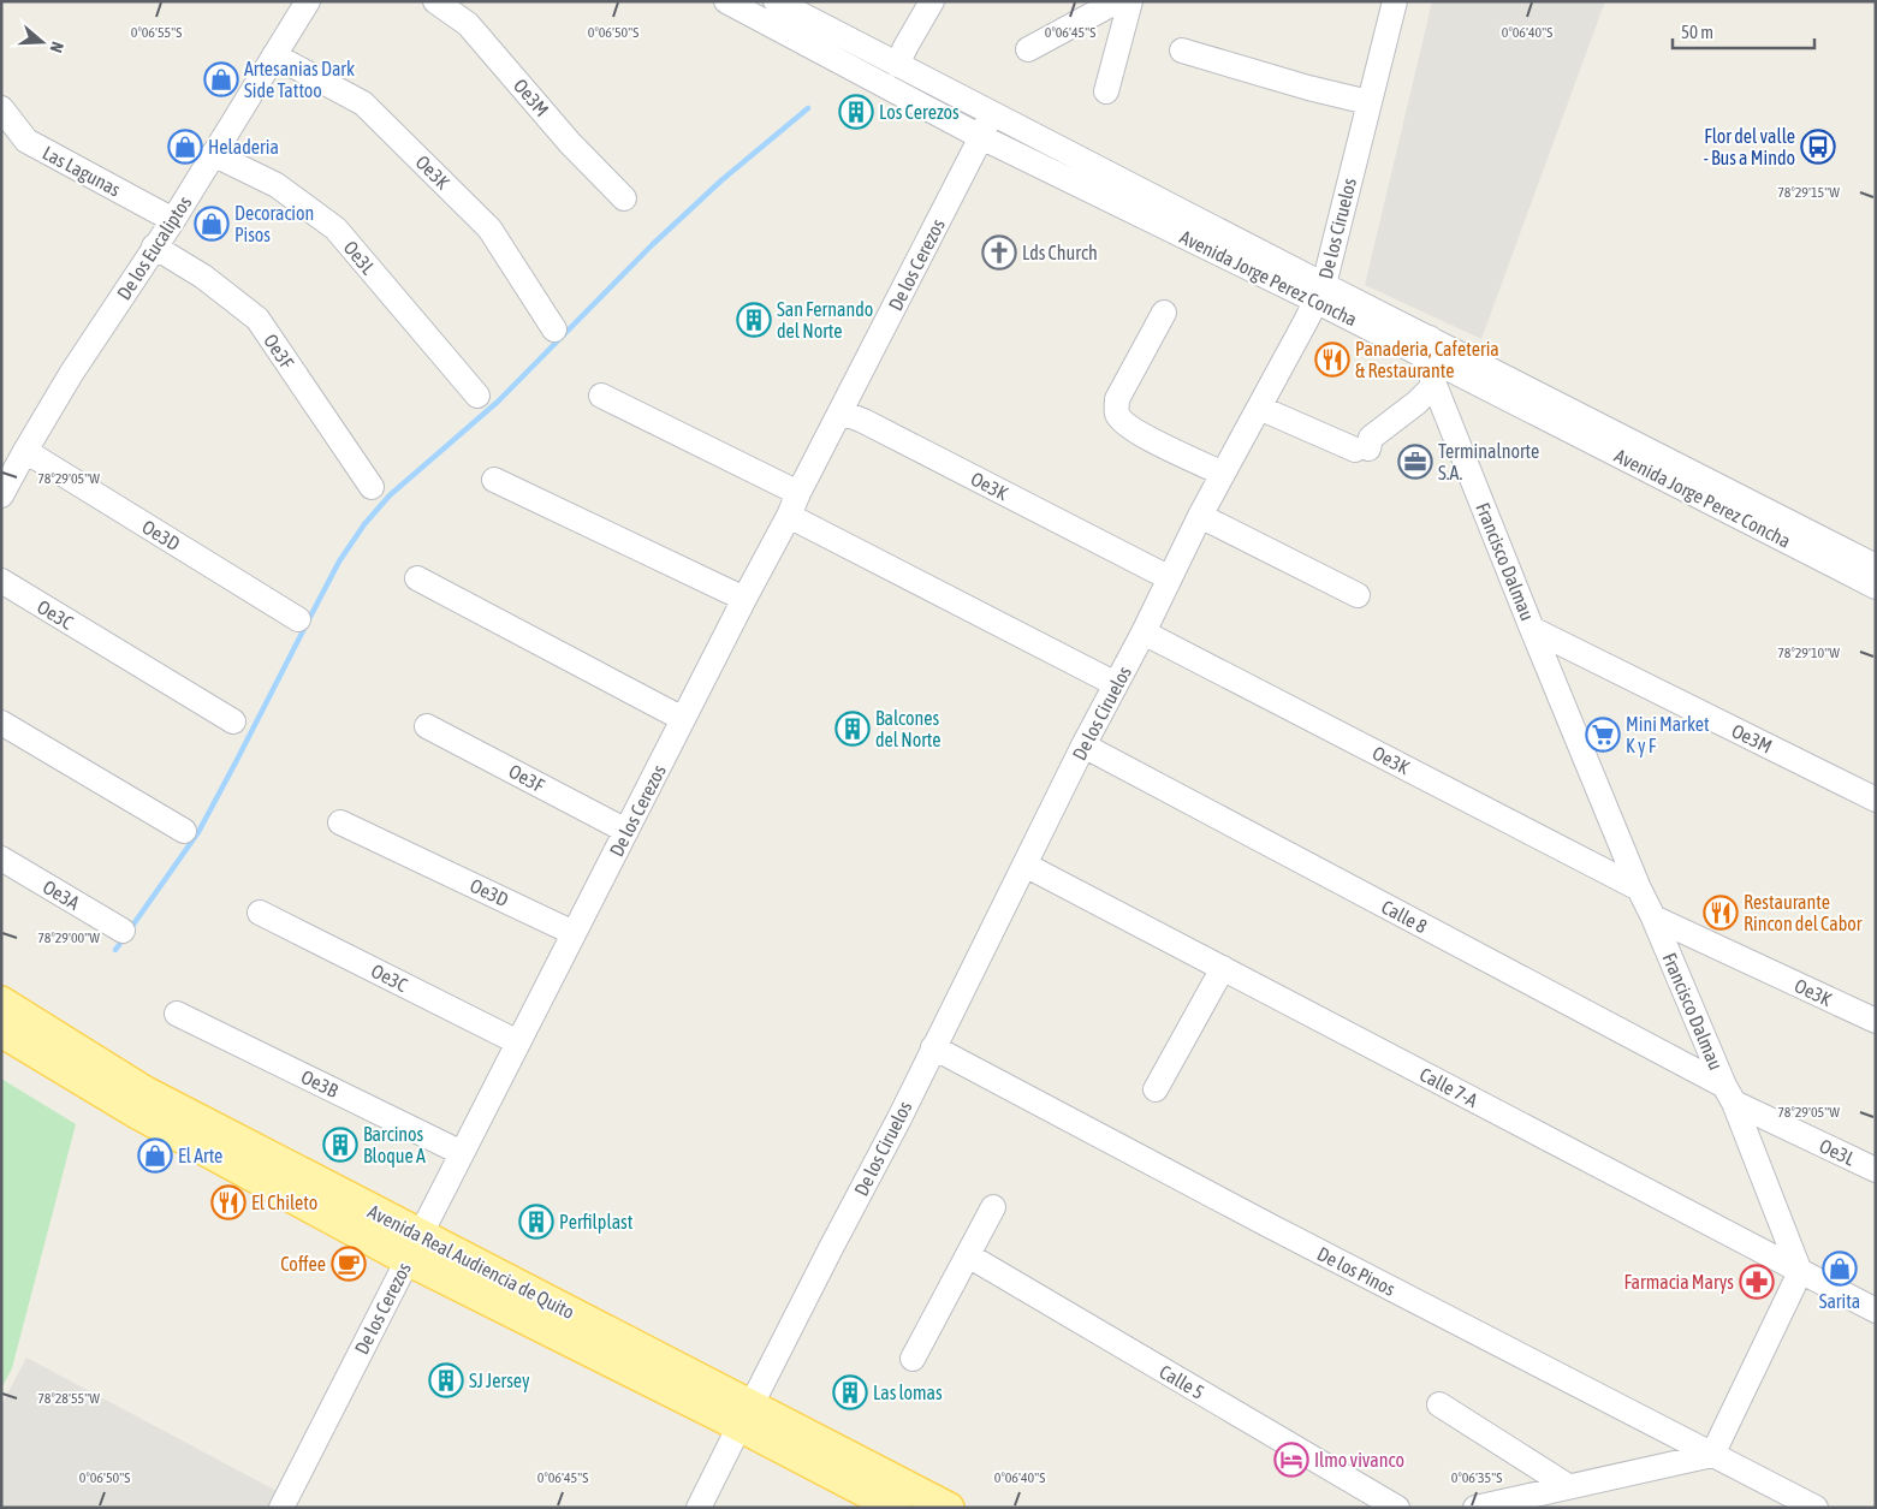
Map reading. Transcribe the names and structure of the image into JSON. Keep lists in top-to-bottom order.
{
  "streets": {
    "main road": ["Avenida Real Audiencia de Quito"],
    "street": [
      "Oe3M",
      "Las Lagunas",
      "Oe3K",
      "De los Ciruelos",
      "De los Eucaliptos",
      "Oe3L",
      "De los Cerezos",
      "Avenida Jorge Perez Concha",
      "Oe3F",
      "Oe3D",
      "Francisco Dalmau",
      "Oe3C",
      "Oe3A",
      "Calle 8",
      "Oe3B",
      "Calle 7-A",
      "De los Pinos",
      "Calle 5"
    ]
  },
  "crossings": [
    ["Oe3M", "Francisco Dalmau"],
    ["Las Lagunas", "De los Eucaliptos"],
    ["Oe3K", "De los Ciruelos"],
    ["Oe3K", "De los Eucaliptos"],
    ["Oe3K", "De los Cerezos"],
    ["Oe3K", "Francisco Dalmau"],
    ["De los Ciruelos", "Avenida Jorge Perez Concha"],
    ["De los Ciruelos", "Calle 8"],
    ["De los Ciruelos", "Calle 7-A"],
    ["De los Ciruelos", "Avenida Real Audiencia de Quito"],
    ["De los Ciruelos", "De los Pinos"],
    ["De los Eucaliptos", "Oe3L"],
    ["De los Eucaliptos", "Oe3F"],
    ["De los Eucaliptos", "Oe3D"],
    ["Oe3L", "Francisco Dalmau"],
    ["Oe3L", "Calle 8"],
    ["De los Cerezos", "Avenida Jorge Perez Concha"],
    ["De los Cerezos", "Oe3F"],
    ["De los Cerezos", "Oe3D"],
    ["De los Cerezos", "Oe3C"],
    ["De los Cerezos", "Oe3B"],
    ["De los Cerezos", "Avenida Real Audiencia de Quito"],
    ["Avenida Jorge Perez Concha", "Francisco Dalmau"],
    ["Francisco Dalmau", "Calle 8"],
    ["Francisco Dalmau", "Calle 7-A"]
  ],
  "places": {
    "shop": [
      "Artesanias Dark Side Tattoo",
      "Heladeria",
      "Decoracion Pisos",
      "El Arte",
      "Sarita"
    ],
    "building": [
      "Los Cerezos",
      "San Fernando del Norte",
      "Balcones del Norte",
      "Barcinos Bloque A",
      "Perfilplast",
      "SJ Jersey",
      "Las lomas"
    ],
    "bus stop": ["Flor del valle - Bus a Mindo"],
    "church": ["Lds Church"],
    "restaurant": ["Panaderia, Cafeteria & Restaurante", "Restaurante Rincon del Cabor", "El Chileto"],
    "office": ["Terminalnorte S.A."],
    "supermarket": ["Mini Market K y F"],
    "cafe": ["Coffee"],
    "pharmacy": ["Farmacia Marys"],
    "hotel": ["Ilmo vivanco"]
  },
  "scale_bar": "50 m",
  "north": "right",
  "coordinates": [
    "0°06'50\"S",
    "0°06'45\"S",
    "0°06'40\"S",
    "0°06'55\"S",
    "78°29'15\"W",
    "78°29'05\"W",
    "78°29'10\"W",
    "78°29'00\"W",
    "78°28'55\"W",
    "0°06'35\"S"
  ]
}
